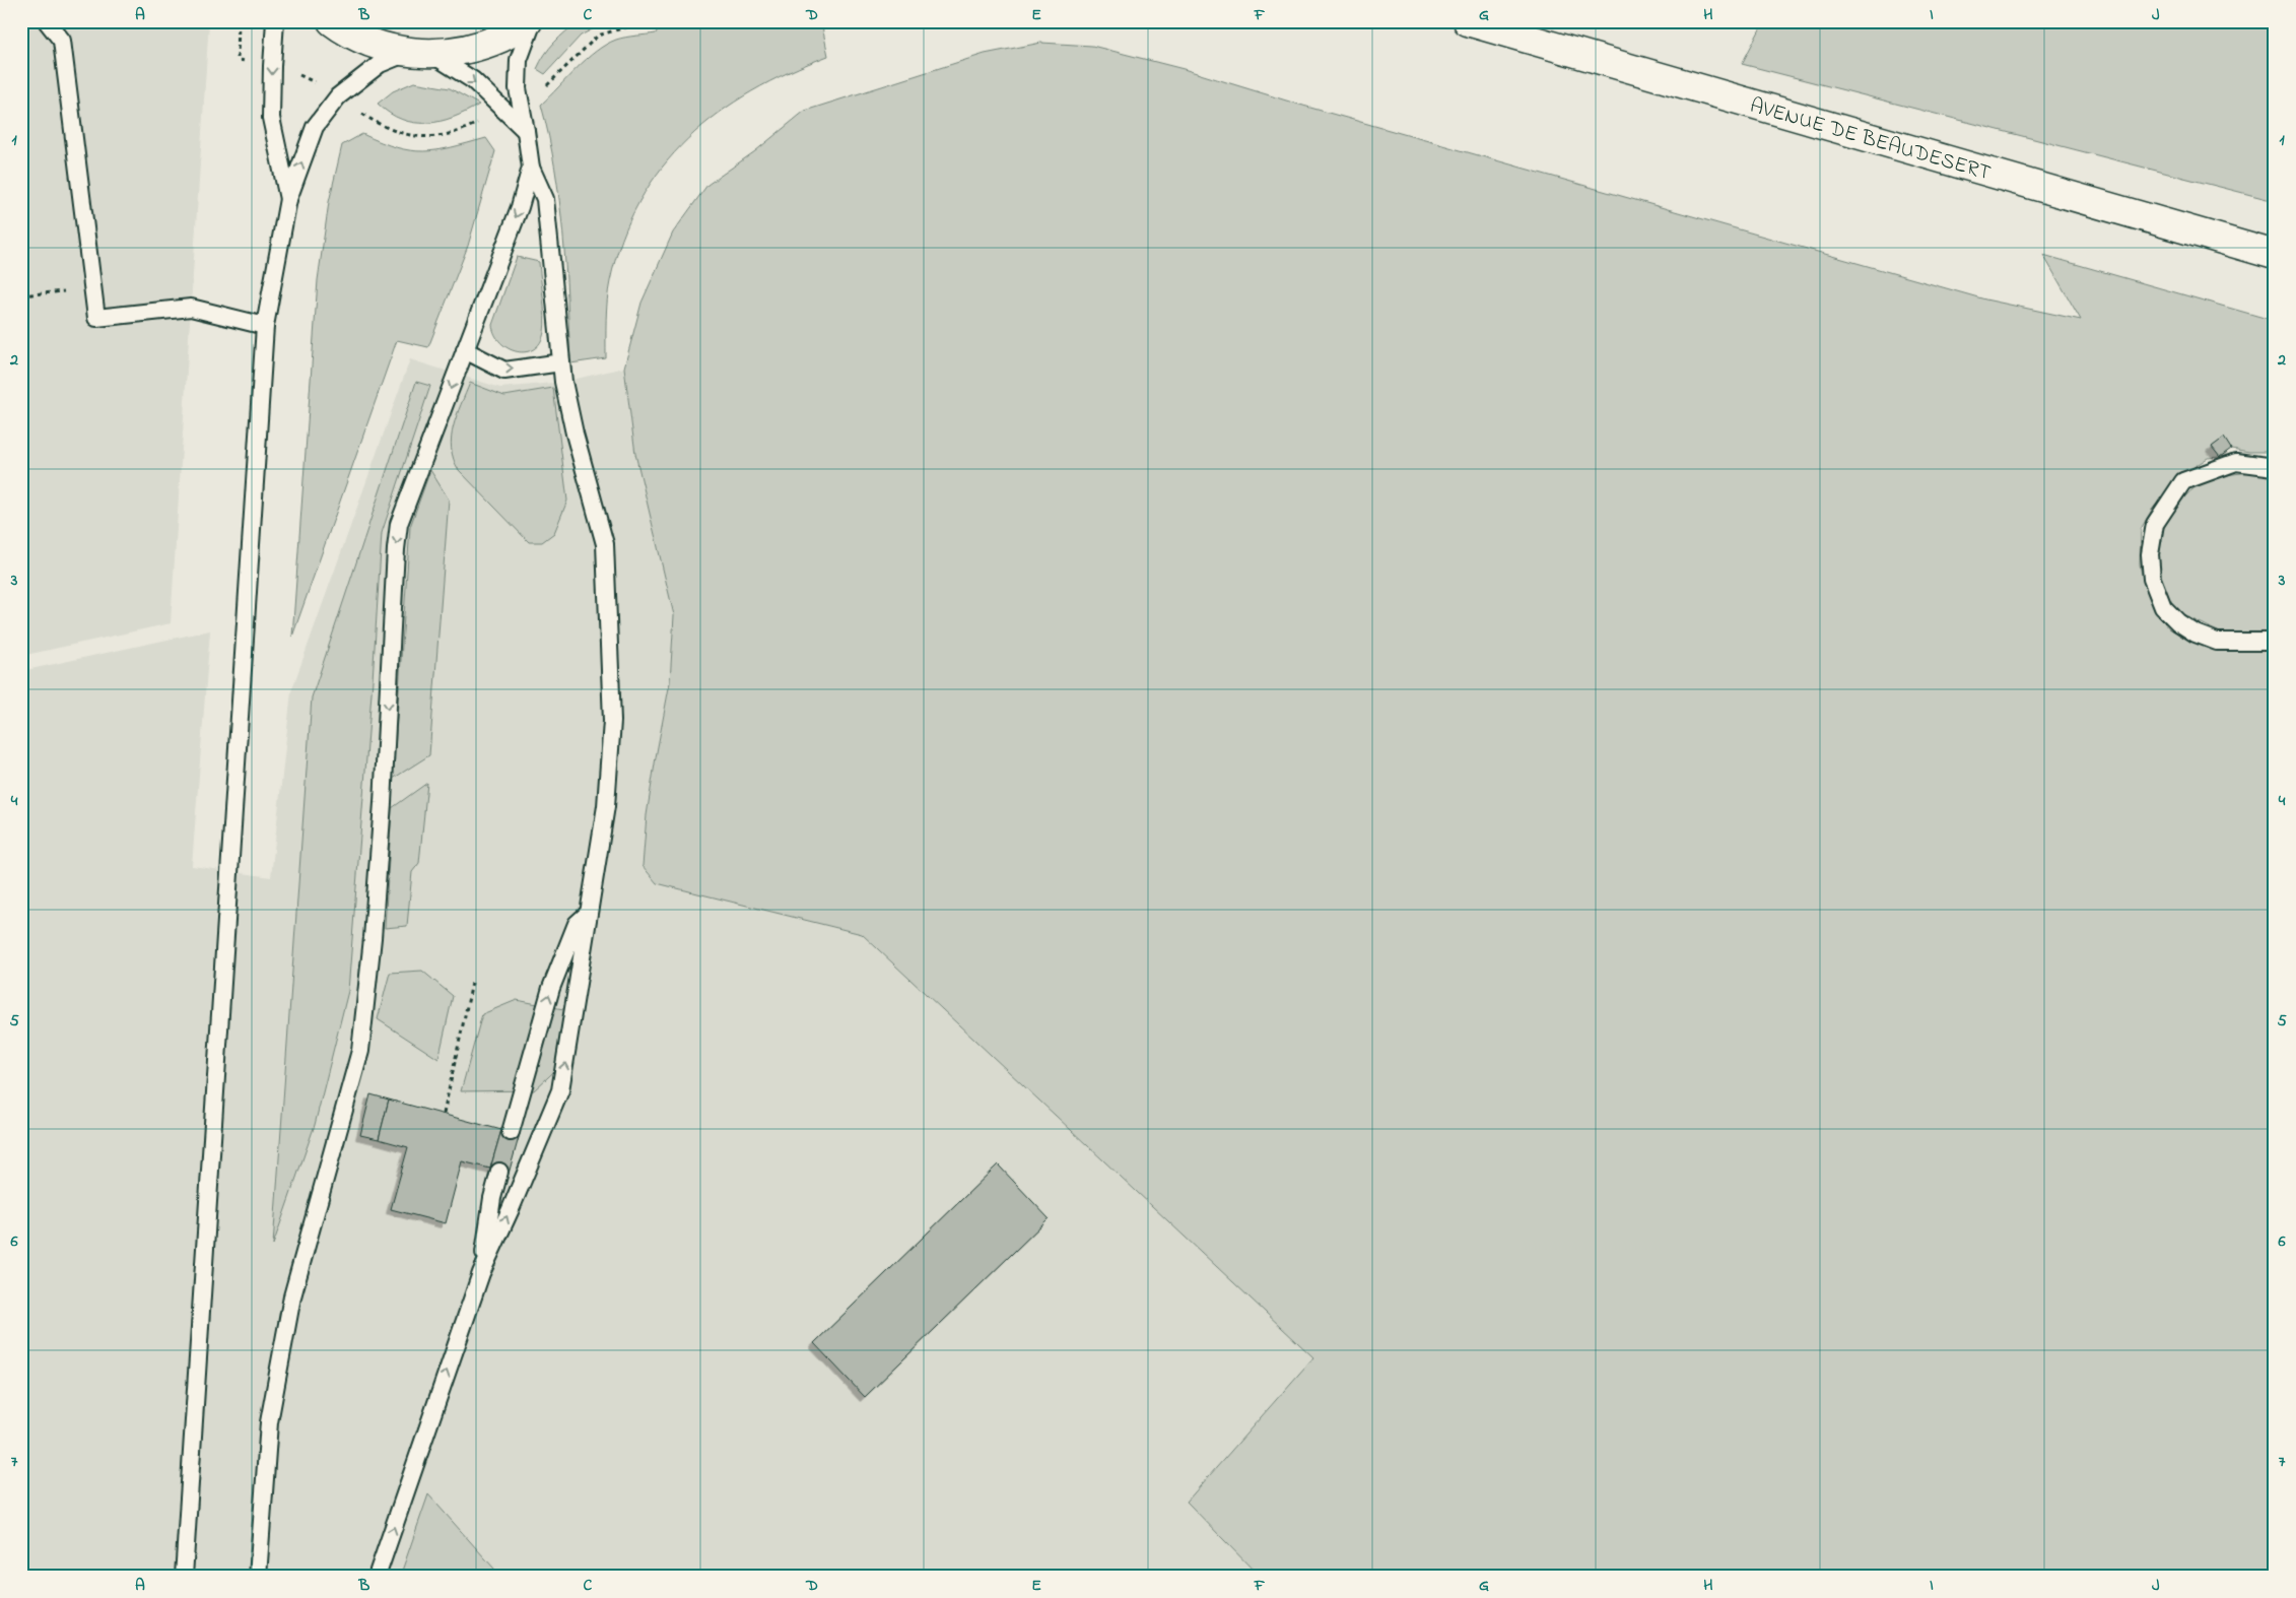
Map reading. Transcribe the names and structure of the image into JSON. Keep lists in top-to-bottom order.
{
  "streets": {
    "main road": ["AVENUE DE BEAUDESERT"]
  },
  "grid": {
    "columns": [
      "A",
      "B",
      "C",
      "D",
      "E",
      "F",
      "G",
      "H",
      "I",
      "J"
    ],
    "rows": [
      "1",
      "2",
      "3",
      "4",
      "5",
      "6",
      "7"
    ]
  }
}
